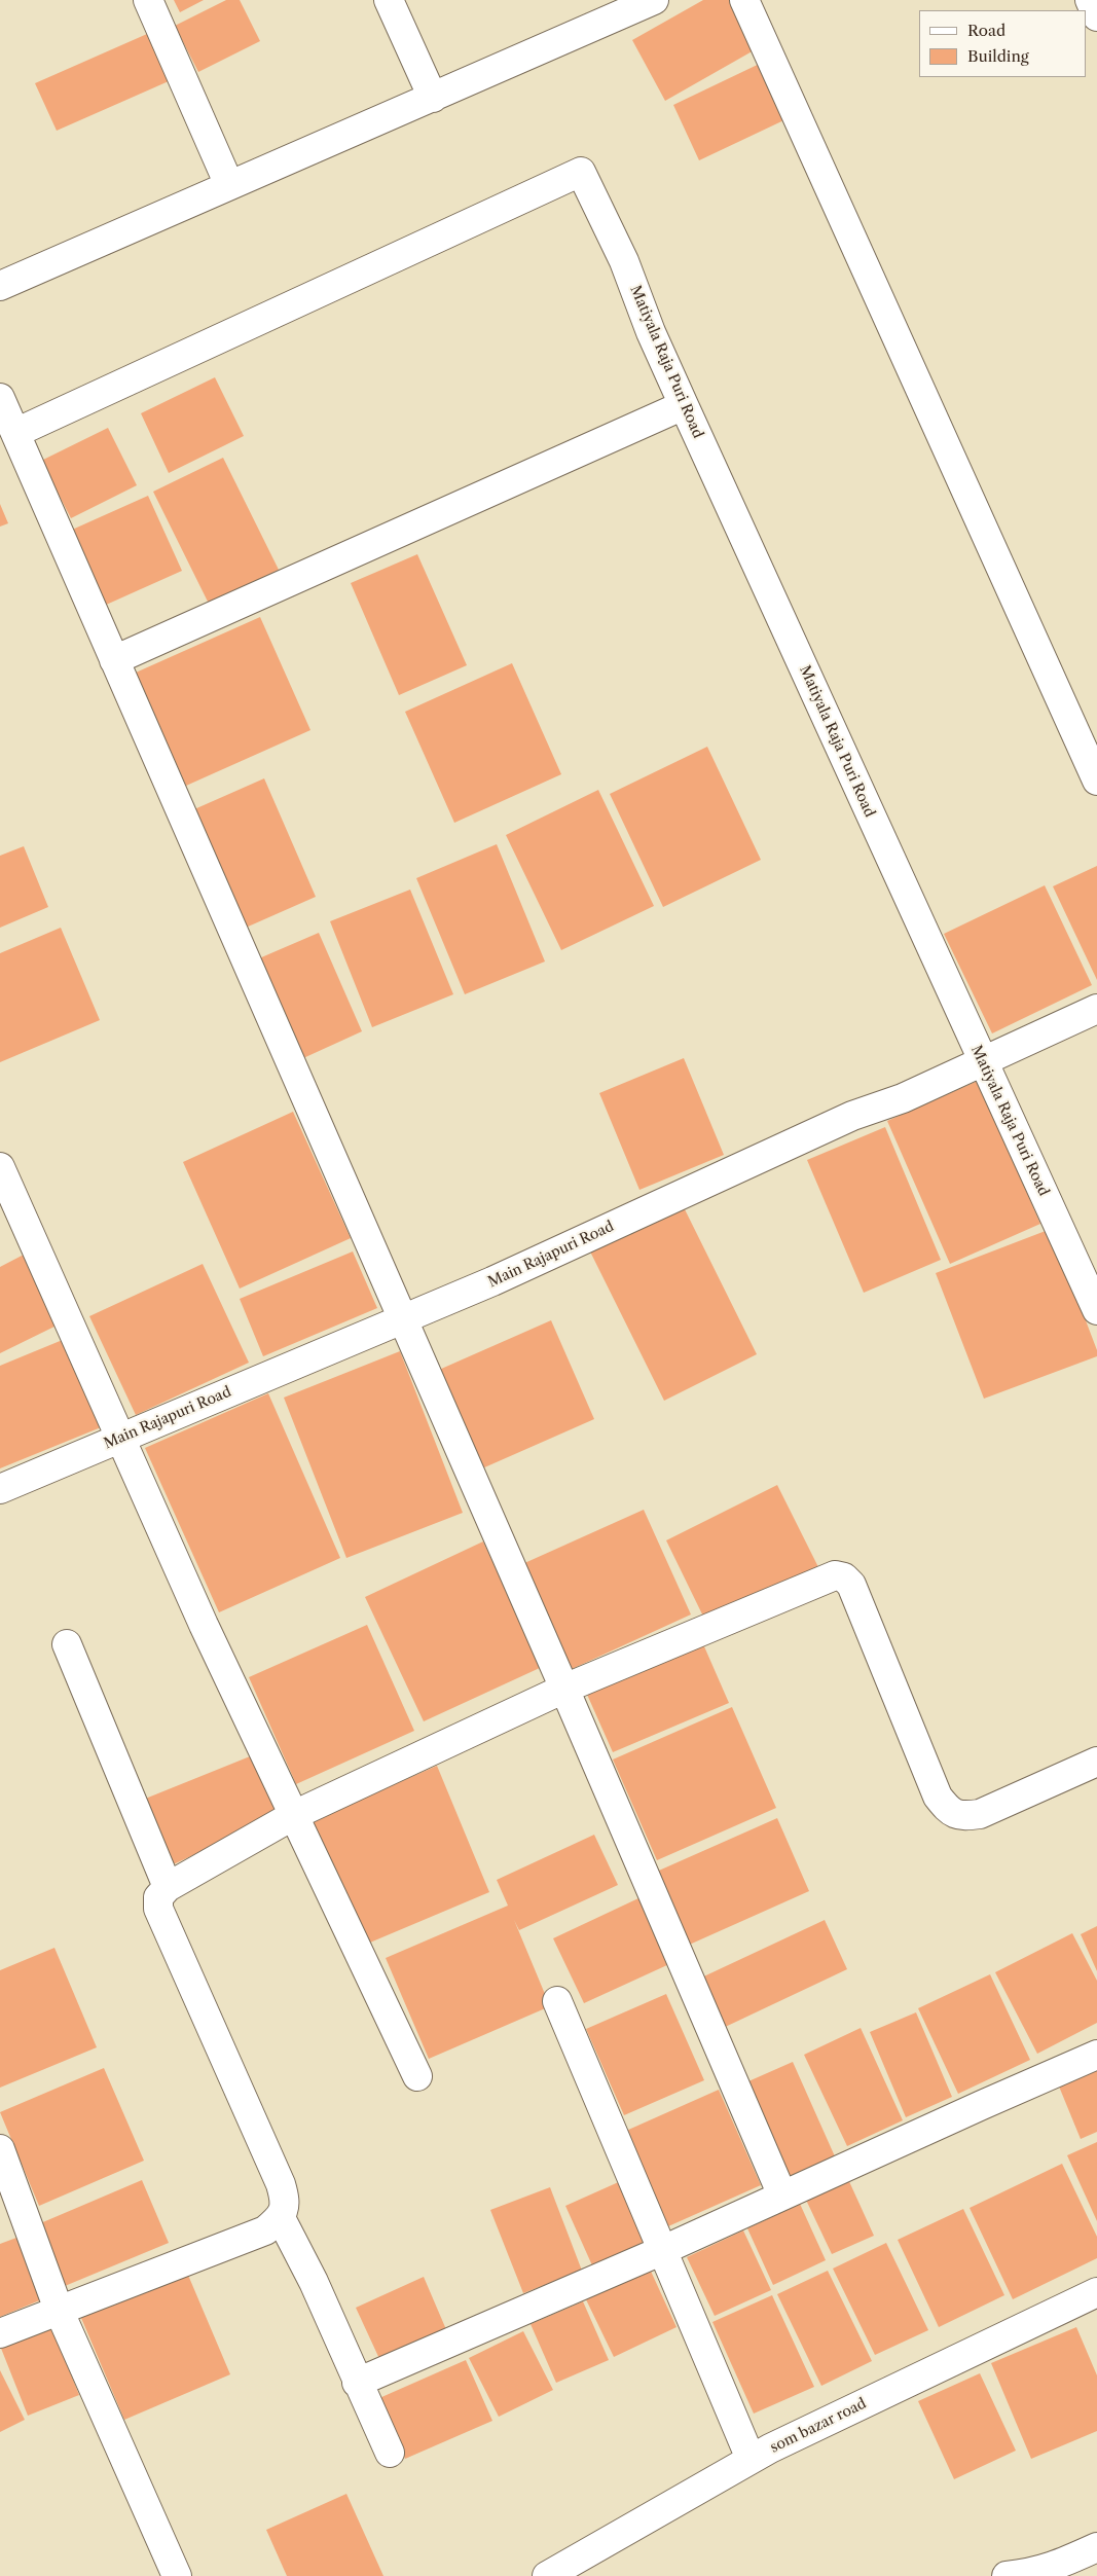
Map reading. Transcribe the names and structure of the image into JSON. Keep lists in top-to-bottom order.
{
  "streets": {
    "street": ["Matiyala Raja Puri Road", "Main Rajapuri Road", "som bazar road"]
  },
  "crossings": [
    ["Matiyala Raja Puri Road", "Main Rajapuri Road"]
  ],
  "legend": ["Road", "Building"]
}
